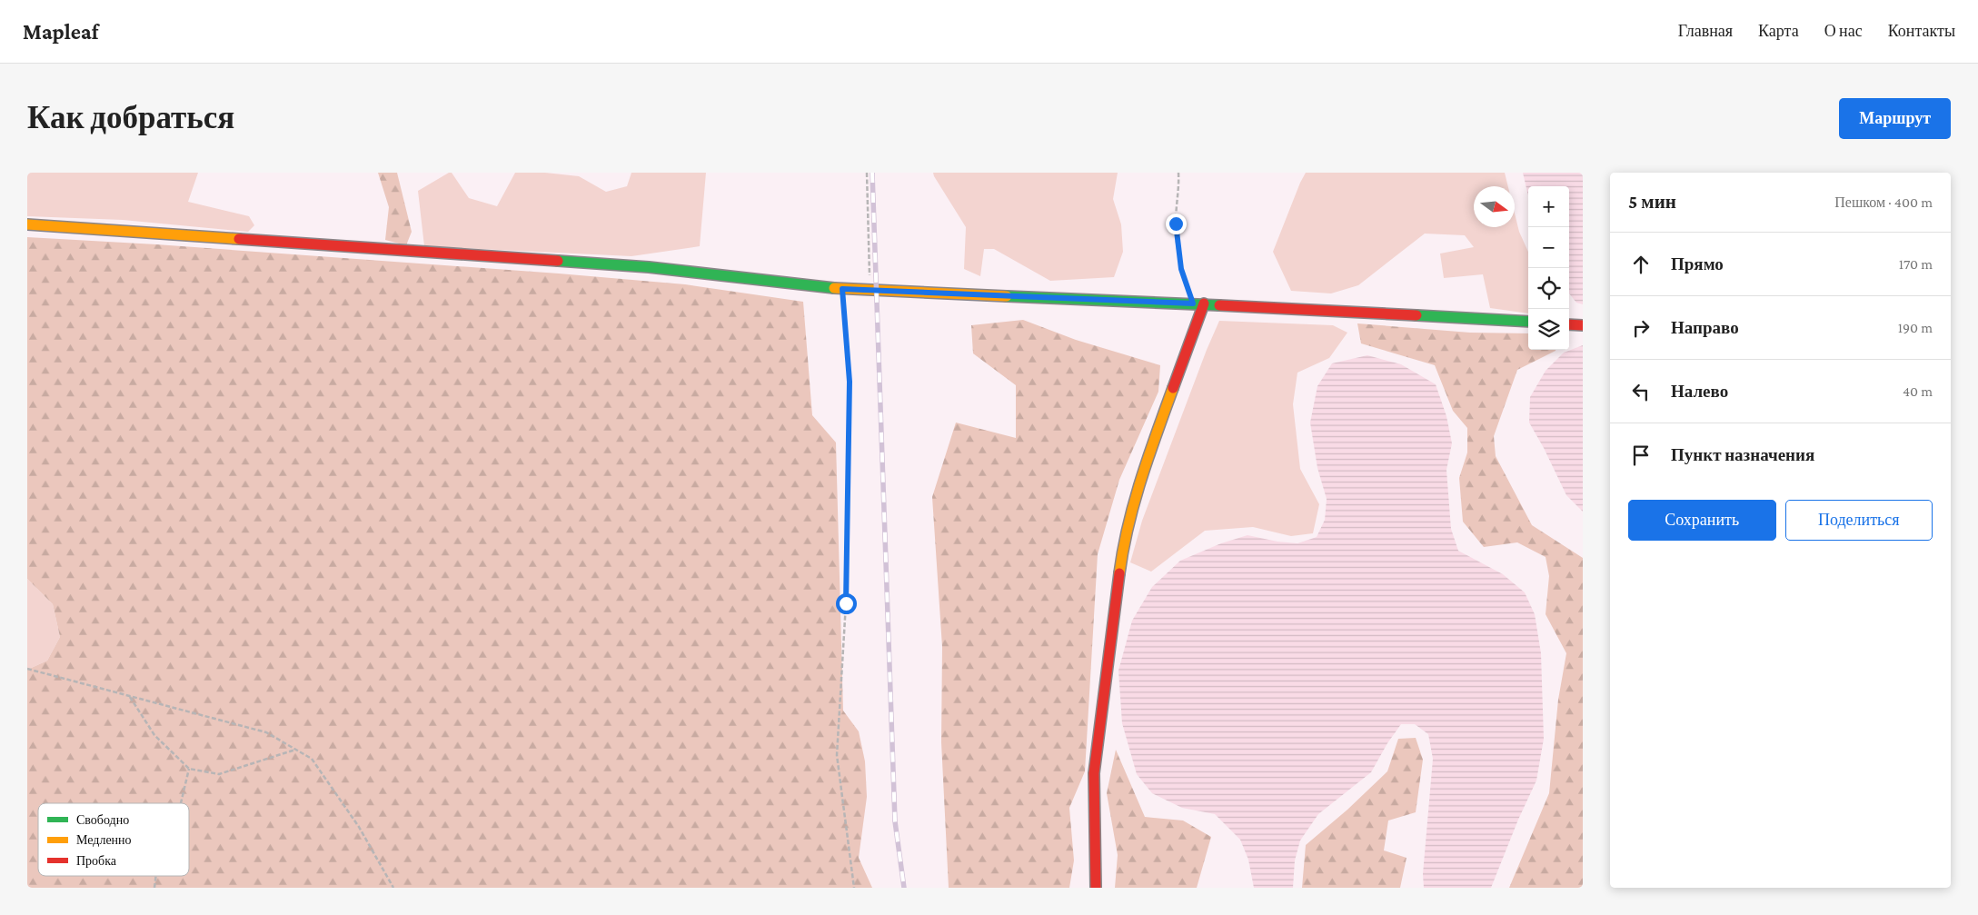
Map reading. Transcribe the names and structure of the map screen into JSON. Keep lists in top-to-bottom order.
{
  "legend": ["Свободно", "Медленно", "Пробка"],
  "north": "right",
  "page": {
    "header": "Mapleaf",
    "nav": [
      "Главная",
      "Карта",
      "О нас",
      "Контакты"
    ],
    "buttons": [
      "Маршрут",
      ["Сохранить", "Поделиться"]
    ],
    "title": "Как добраться",
    "heading": ["5 мин", "Пешком · 400 m"],
    "map_buttons": ["+", "−"],
    "list": [
      ["Прямо", "170 m"],
      ["Направо", "190 m"],
      ["Налево", "40 m"],
      "Пункт назначения"
    ]
  }
}
